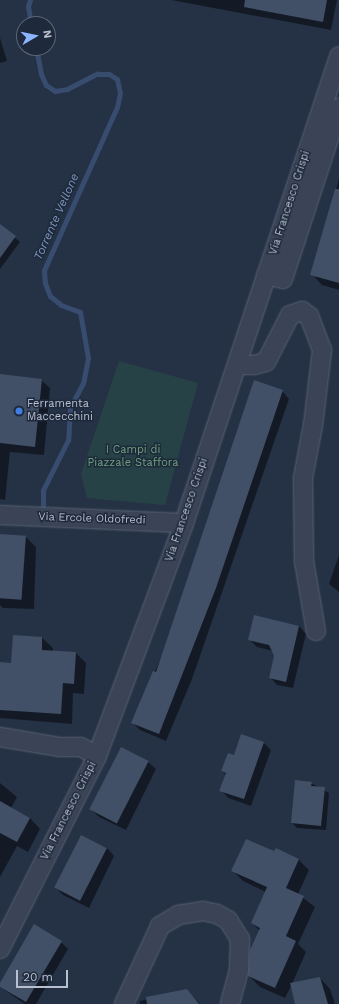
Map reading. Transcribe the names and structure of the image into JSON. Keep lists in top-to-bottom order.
{
  "streets": {
    "street": ["Via Francesco Crispi", "Via Ercole Oldofredi"]
  },
  "crossings": [
    ["Via Francesco Crispi", "Via Ercole Oldofredi"]
  ],
  "water": ["Torrente Vellone"],
  "parks": ["I Campi di Piazzale Staffora"],
  "places": ["Ferramenta Maccecchini"],
  "scale_bar": "20 m",
  "north": "right"
}
